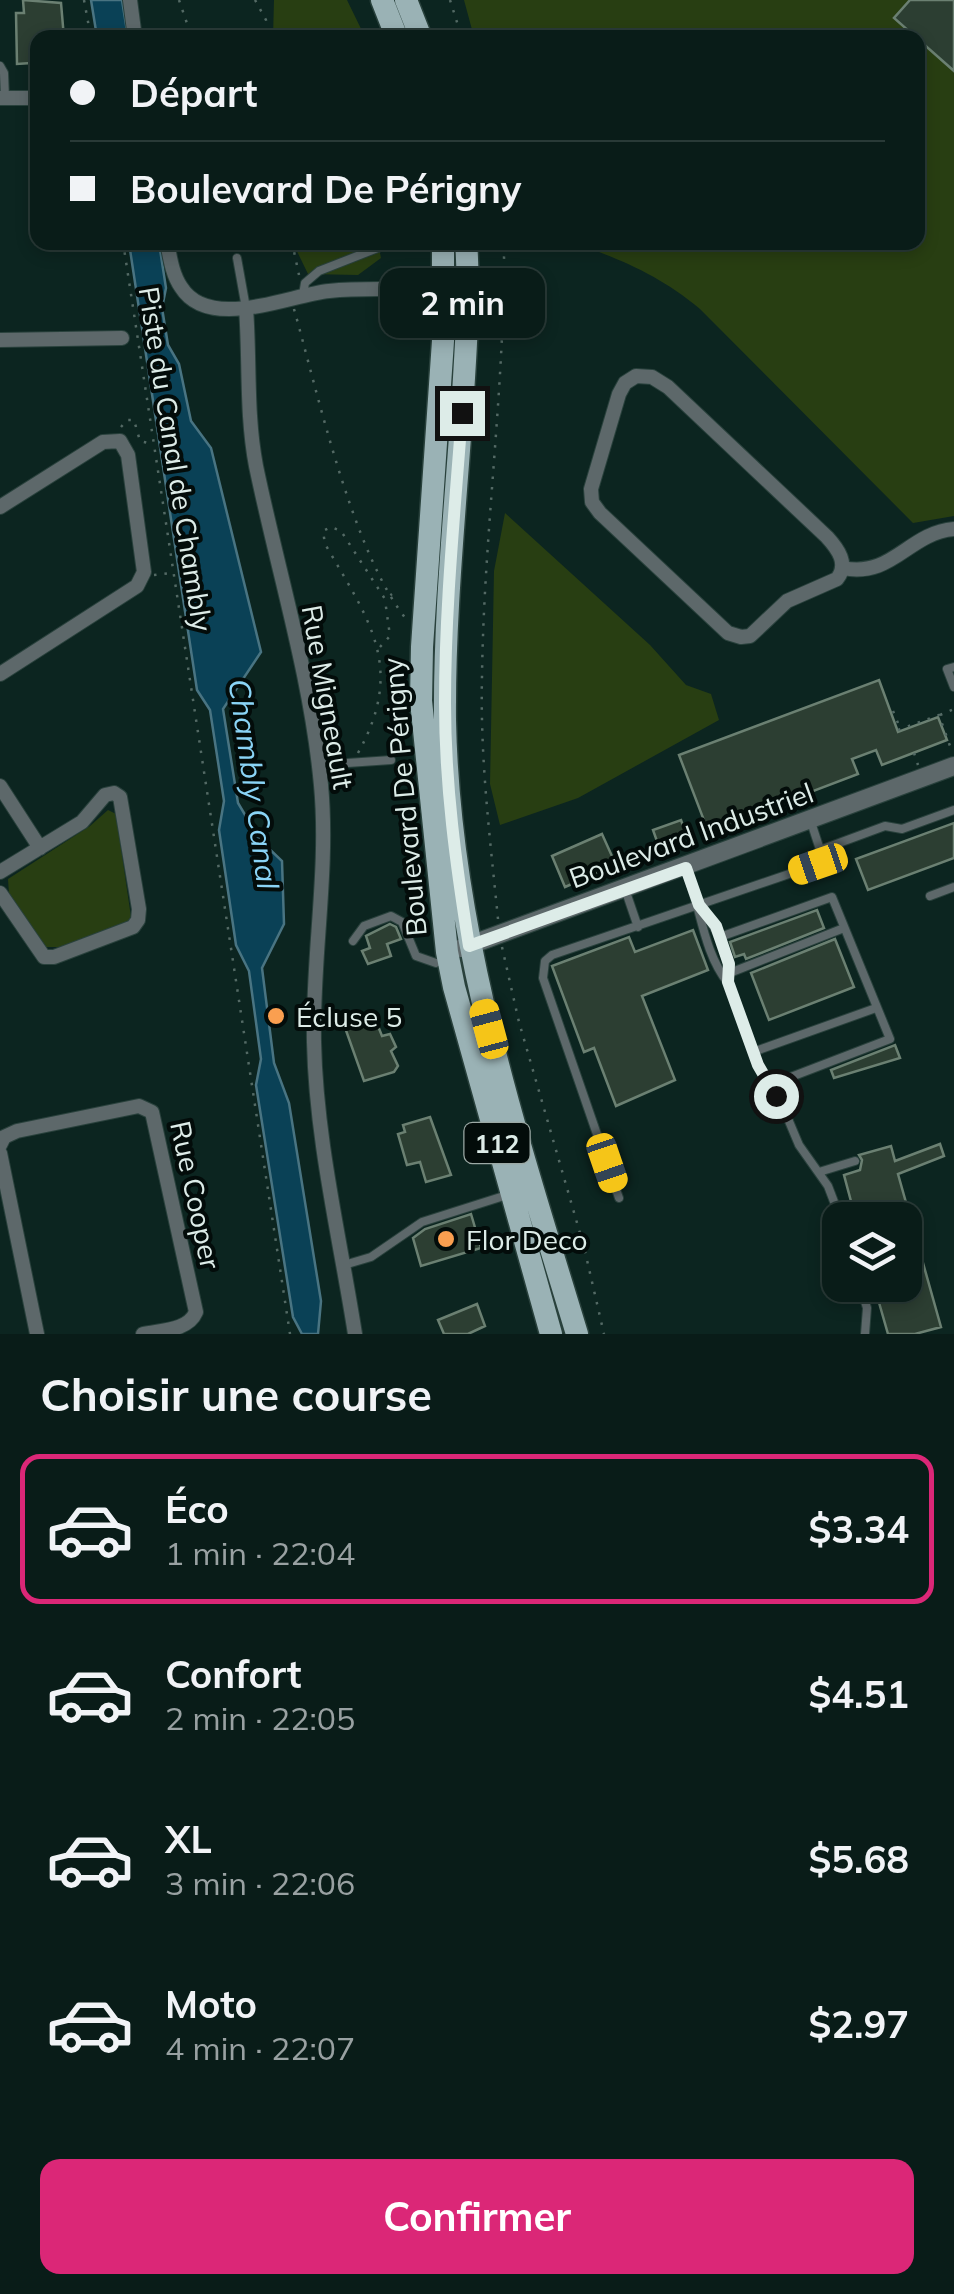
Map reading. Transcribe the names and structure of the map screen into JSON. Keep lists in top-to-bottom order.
{
  "streets": {
    "main road": ["Boulevard De Périgny", "112"],
    "street": ["Rue Migneault", "Boulevard Industriel", "Rue Cooper"],
    "path": ["Piste du Canal de Chambly"]
  },
  "crossings": [
    ["Boulevard De Périgny", "Boulevard Industriel"]
  ],
  "water": ["Chambly Canal"],
  "places": ["Écluse 5", "Flor Deco"],
  "page": {
    "banner": ["Départ", "Boulevard De Périgny"],
    "bubble": "2 min",
    "heading": "Choisir une course",
    "list": [
      {
        "name": "Éco",
        "note": "1 min · 22:04",
        "value": "$3.34"
      },
      {
        "name": "Confort",
        "note": "2 min · 22:05",
        "value": "$4.51"
      },
      {
        "name": "XL",
        "note": "3 min · 22:06",
        "value": "$5.68"
      },
      {
        "name": "Moto",
        "note": "4 min · 22:07",
        "value": "$2.97"
      }
    ],
    "buttons": "Confirmer"
  }
}
